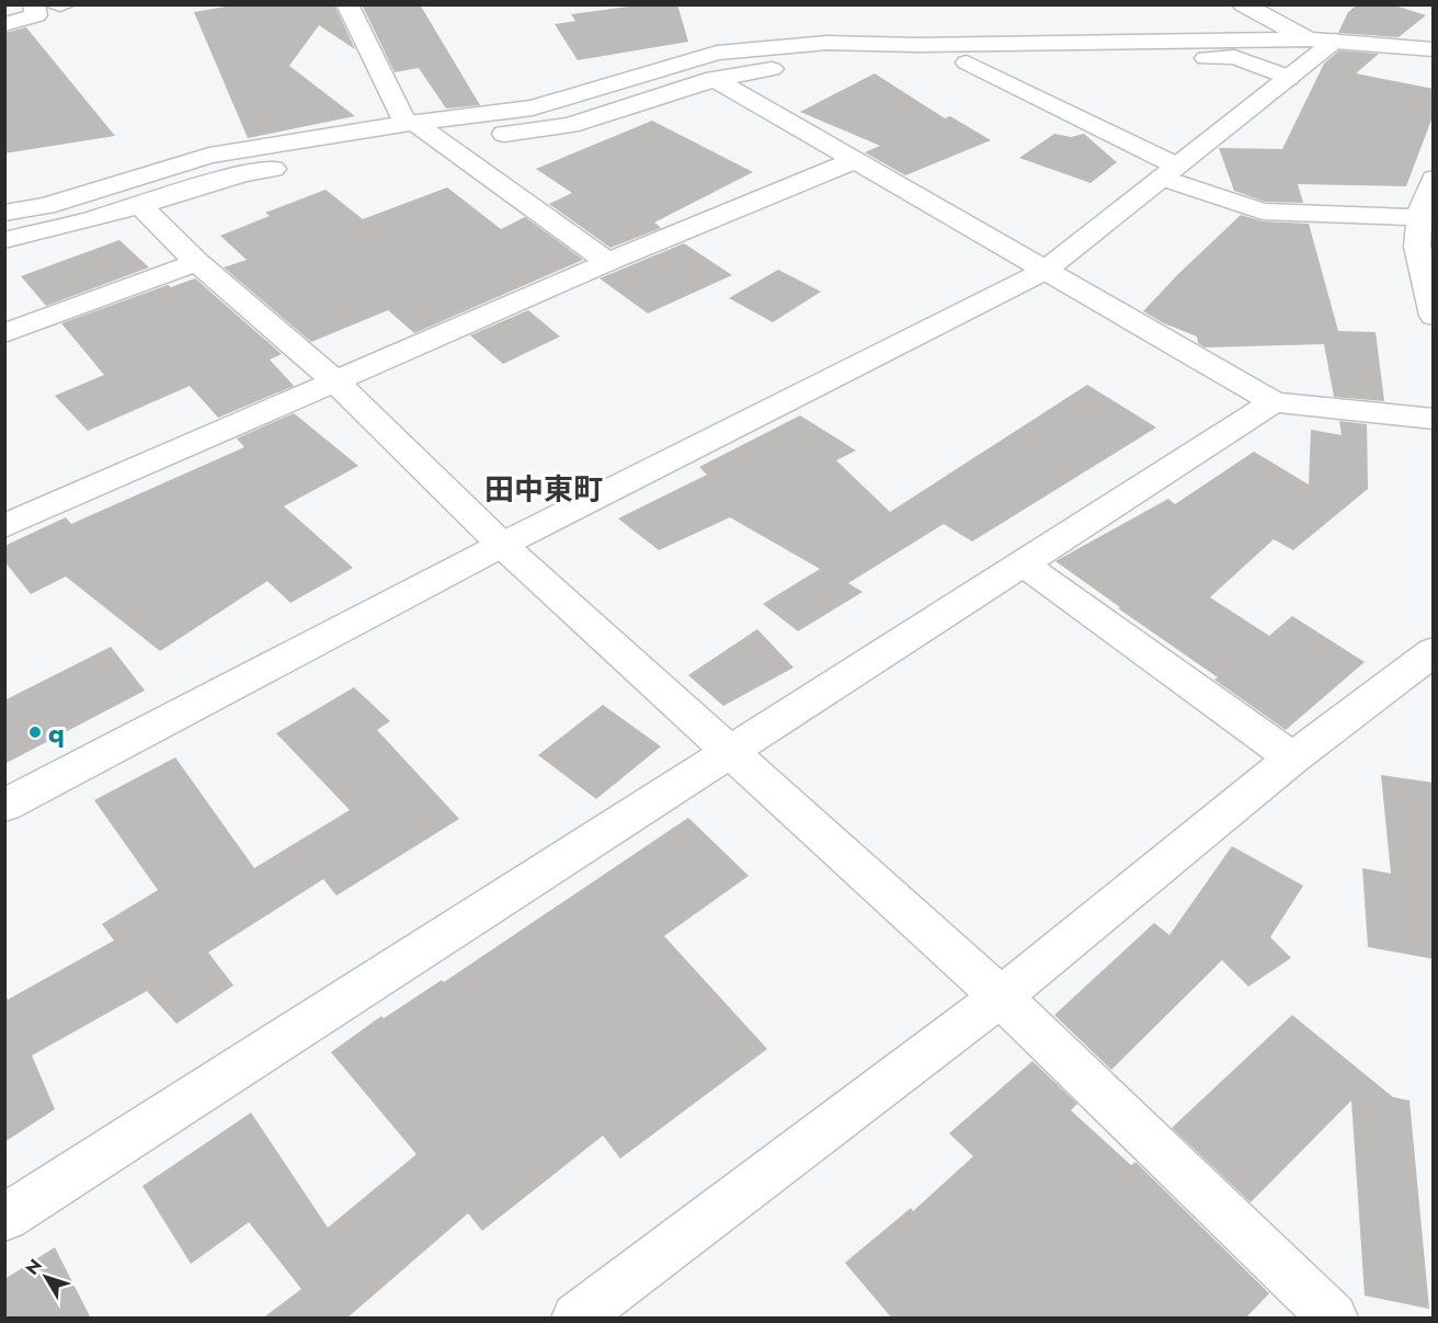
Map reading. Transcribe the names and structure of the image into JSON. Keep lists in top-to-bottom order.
{
  "districts": ["田中東町"],
  "places": ["q"],
  "north": "top left"
}
